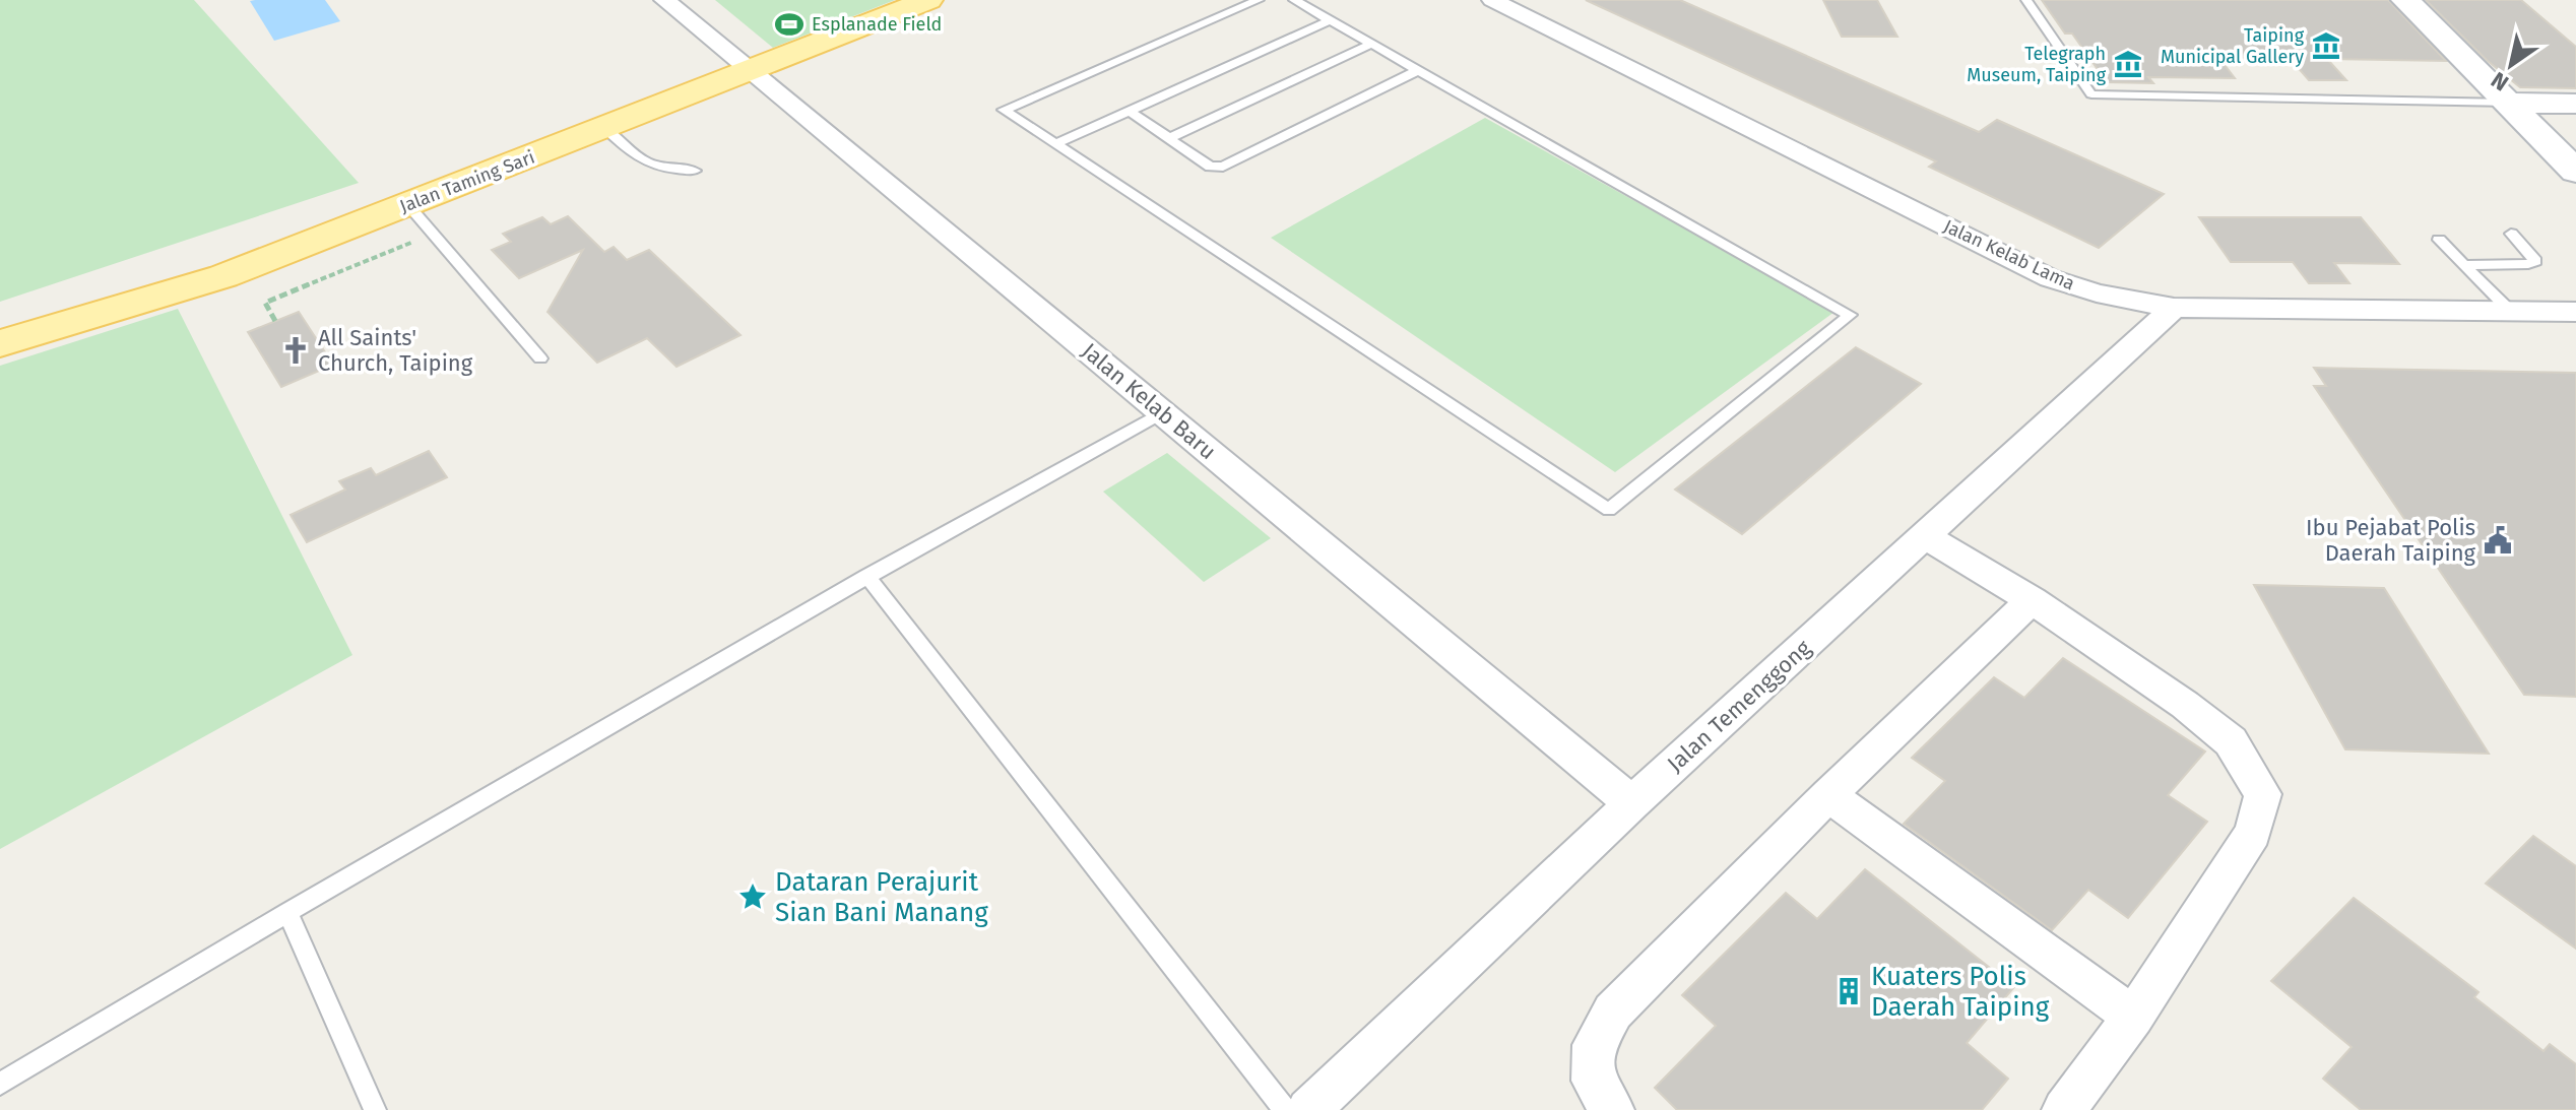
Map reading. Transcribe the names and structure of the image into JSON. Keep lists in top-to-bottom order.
{
  "streets": {
    "main road": ["Jalan Taming Sari"],
    "street": ["Jalan Kelab Lama", "Jalan Kelab Baru", "Jalan Temenggong"]
  },
  "crossings": [
    ["Jalan Taming Sari", "Jalan Kelab Baru"],
    ["Jalan Kelab Lama", "Jalan Temenggong"],
    ["Jalan Kelab Baru", "Jalan Temenggong"]
  ],
  "places": {
    "sports": ["Esplanade Field"],
    "museum": ["Taiping Municipal Gallery", "Telegraph Museum, Taiping"],
    "church": ["All Saints' Church, Taiping"],
    "public building": ["Ibu Pejabat Polis Daerah Taiping"],
    "place": ["Dataran Perajurit Sian Bani Manang"],
    "building": ["Kuaters Polis Daerah Taiping"]
  },
  "north": "bottom left"
}
